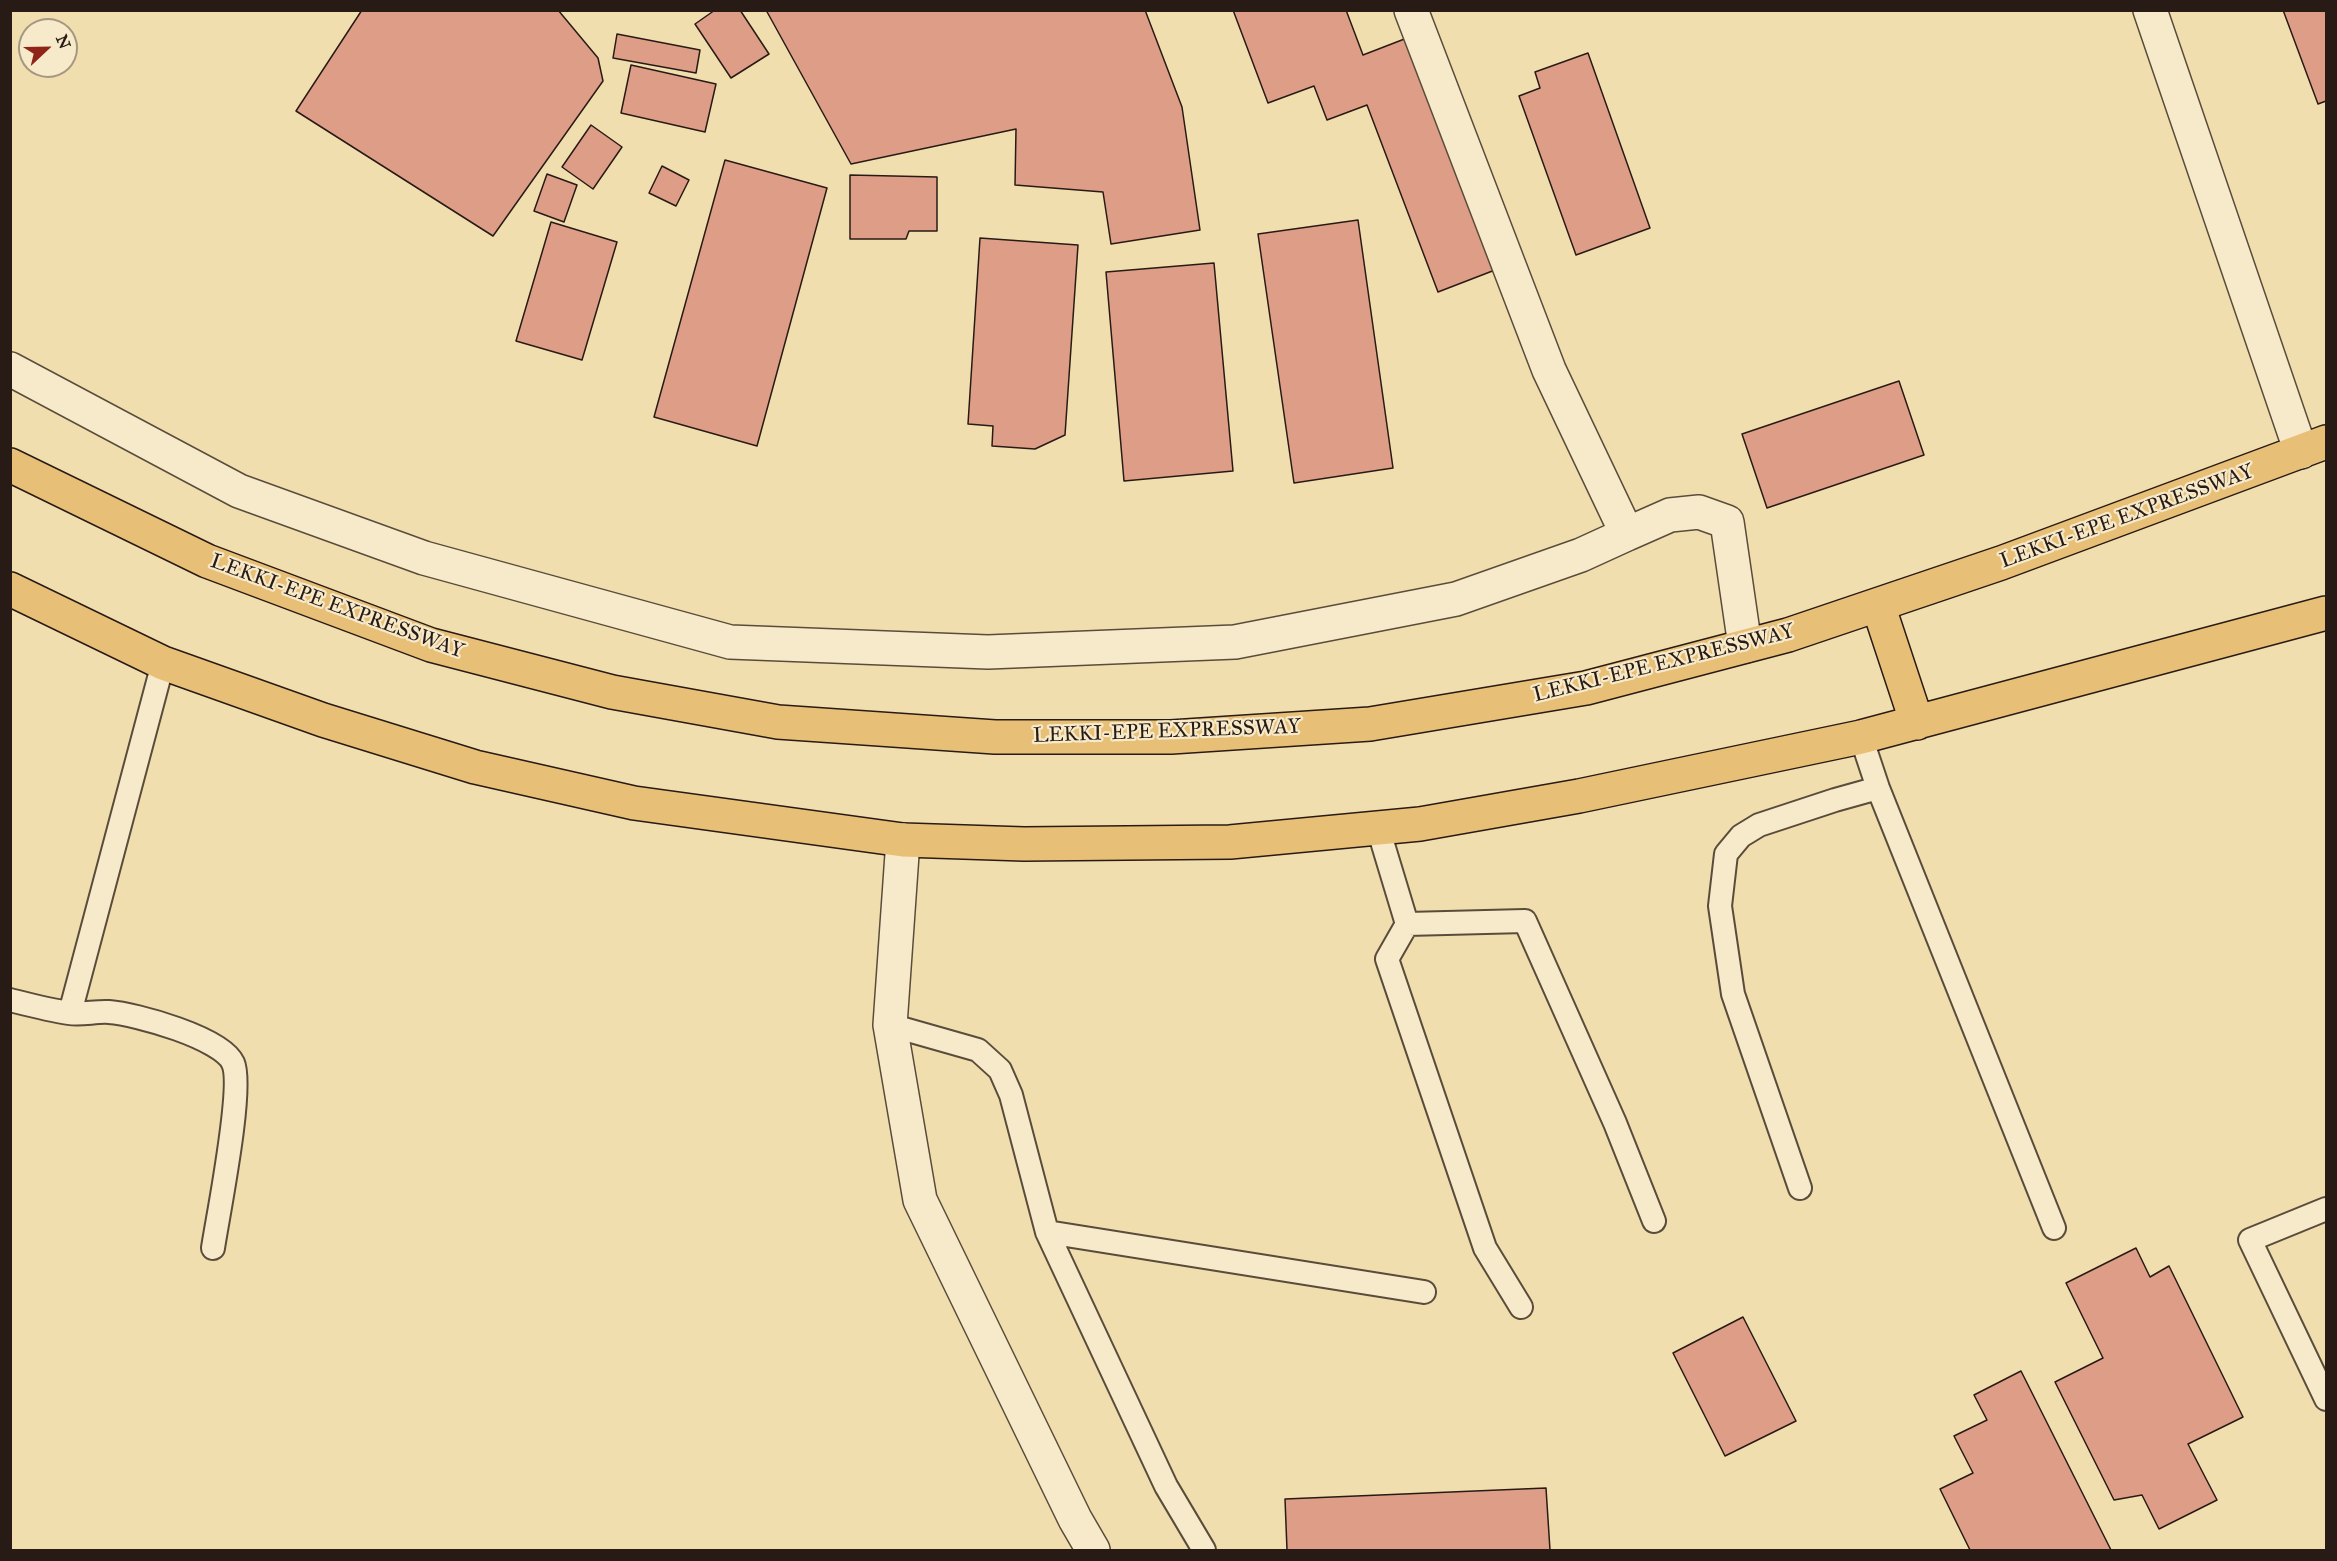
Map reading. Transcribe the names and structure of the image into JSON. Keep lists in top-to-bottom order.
{
  "streets": {
    "highway": ["LEKKI-EPE EXPRESSWAY"]
  },
  "north": "right"
}
